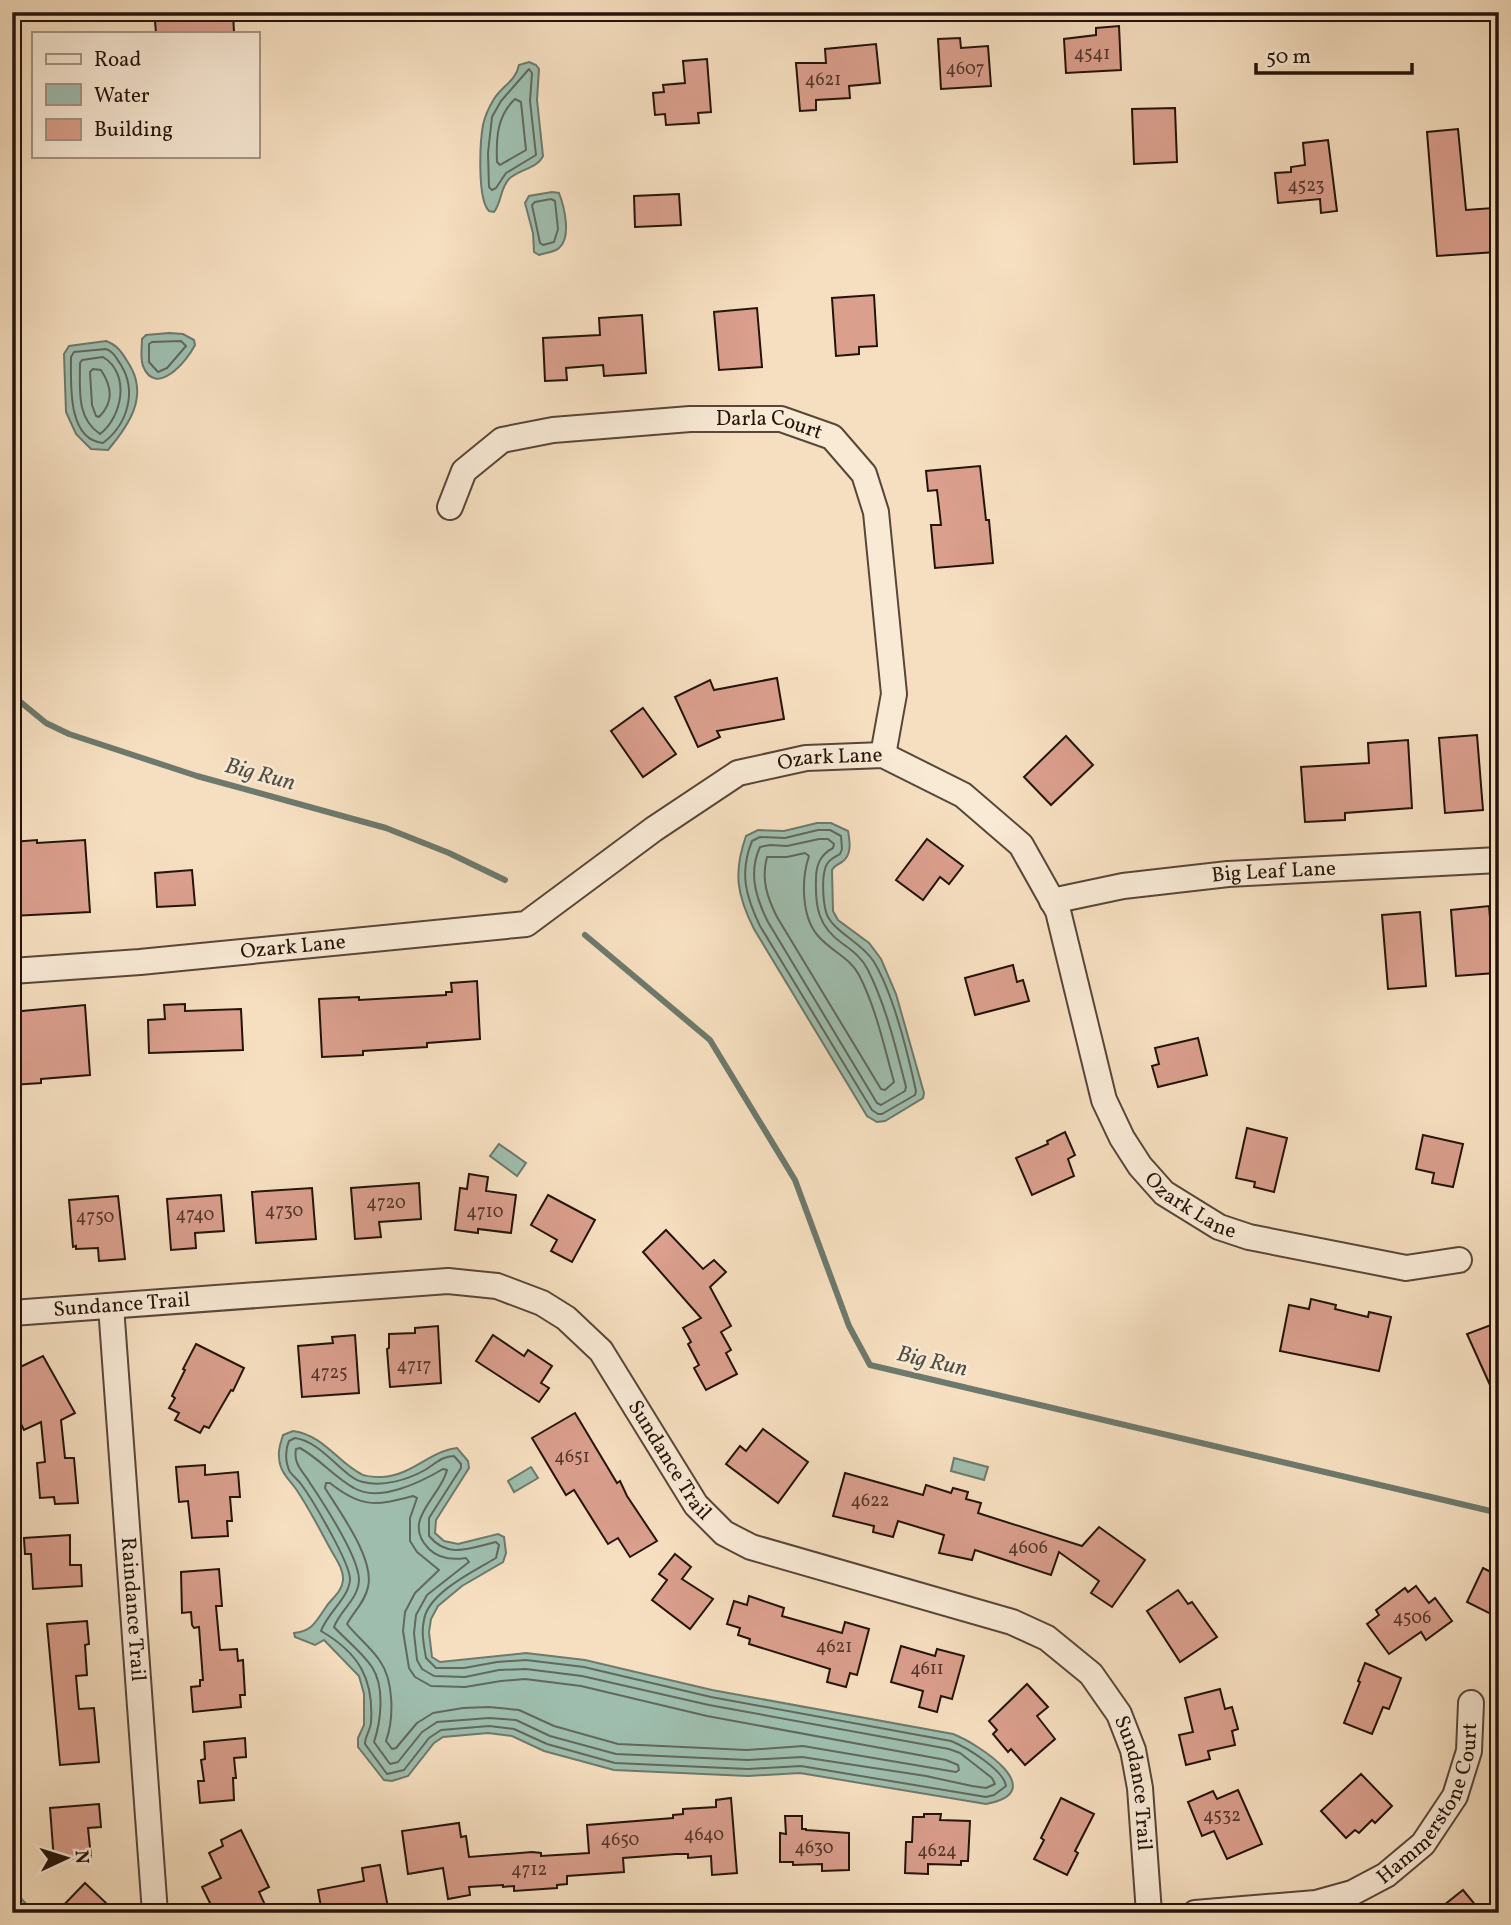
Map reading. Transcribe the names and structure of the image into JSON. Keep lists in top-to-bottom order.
{
  "streets": {
    "street": [
      "Darla Court",
      "Ozark Lane",
      "Big Leaf Lane",
      "Sundance Trail",
      "Raindance Trail",
      "Hammerstone Court"
    ]
  },
  "crossings": [
    ["Darla Court", "Ozark Lane"],
    ["Ozark Lane", "Big Leaf Lane"],
    ["Sundance Trail", "Raindance Trail"]
  ],
  "water": ["Big Run"],
  "house_numbers": [
    "4541",
    "4607",
    "4621",
    "4523",
    "4720",
    "4730",
    "4710",
    "4740",
    "4750",
    "4717",
    "4725",
    "4651",
    "4622",
    "4606",
    "4506",
    "4621",
    "4611",
    "4532",
    "4640",
    "4650",
    "4630",
    "4624",
    "4712"
  ],
  "legend": ["Road", "Water", "Building"],
  "scale_bar": "50 m",
  "north": "right"
}
